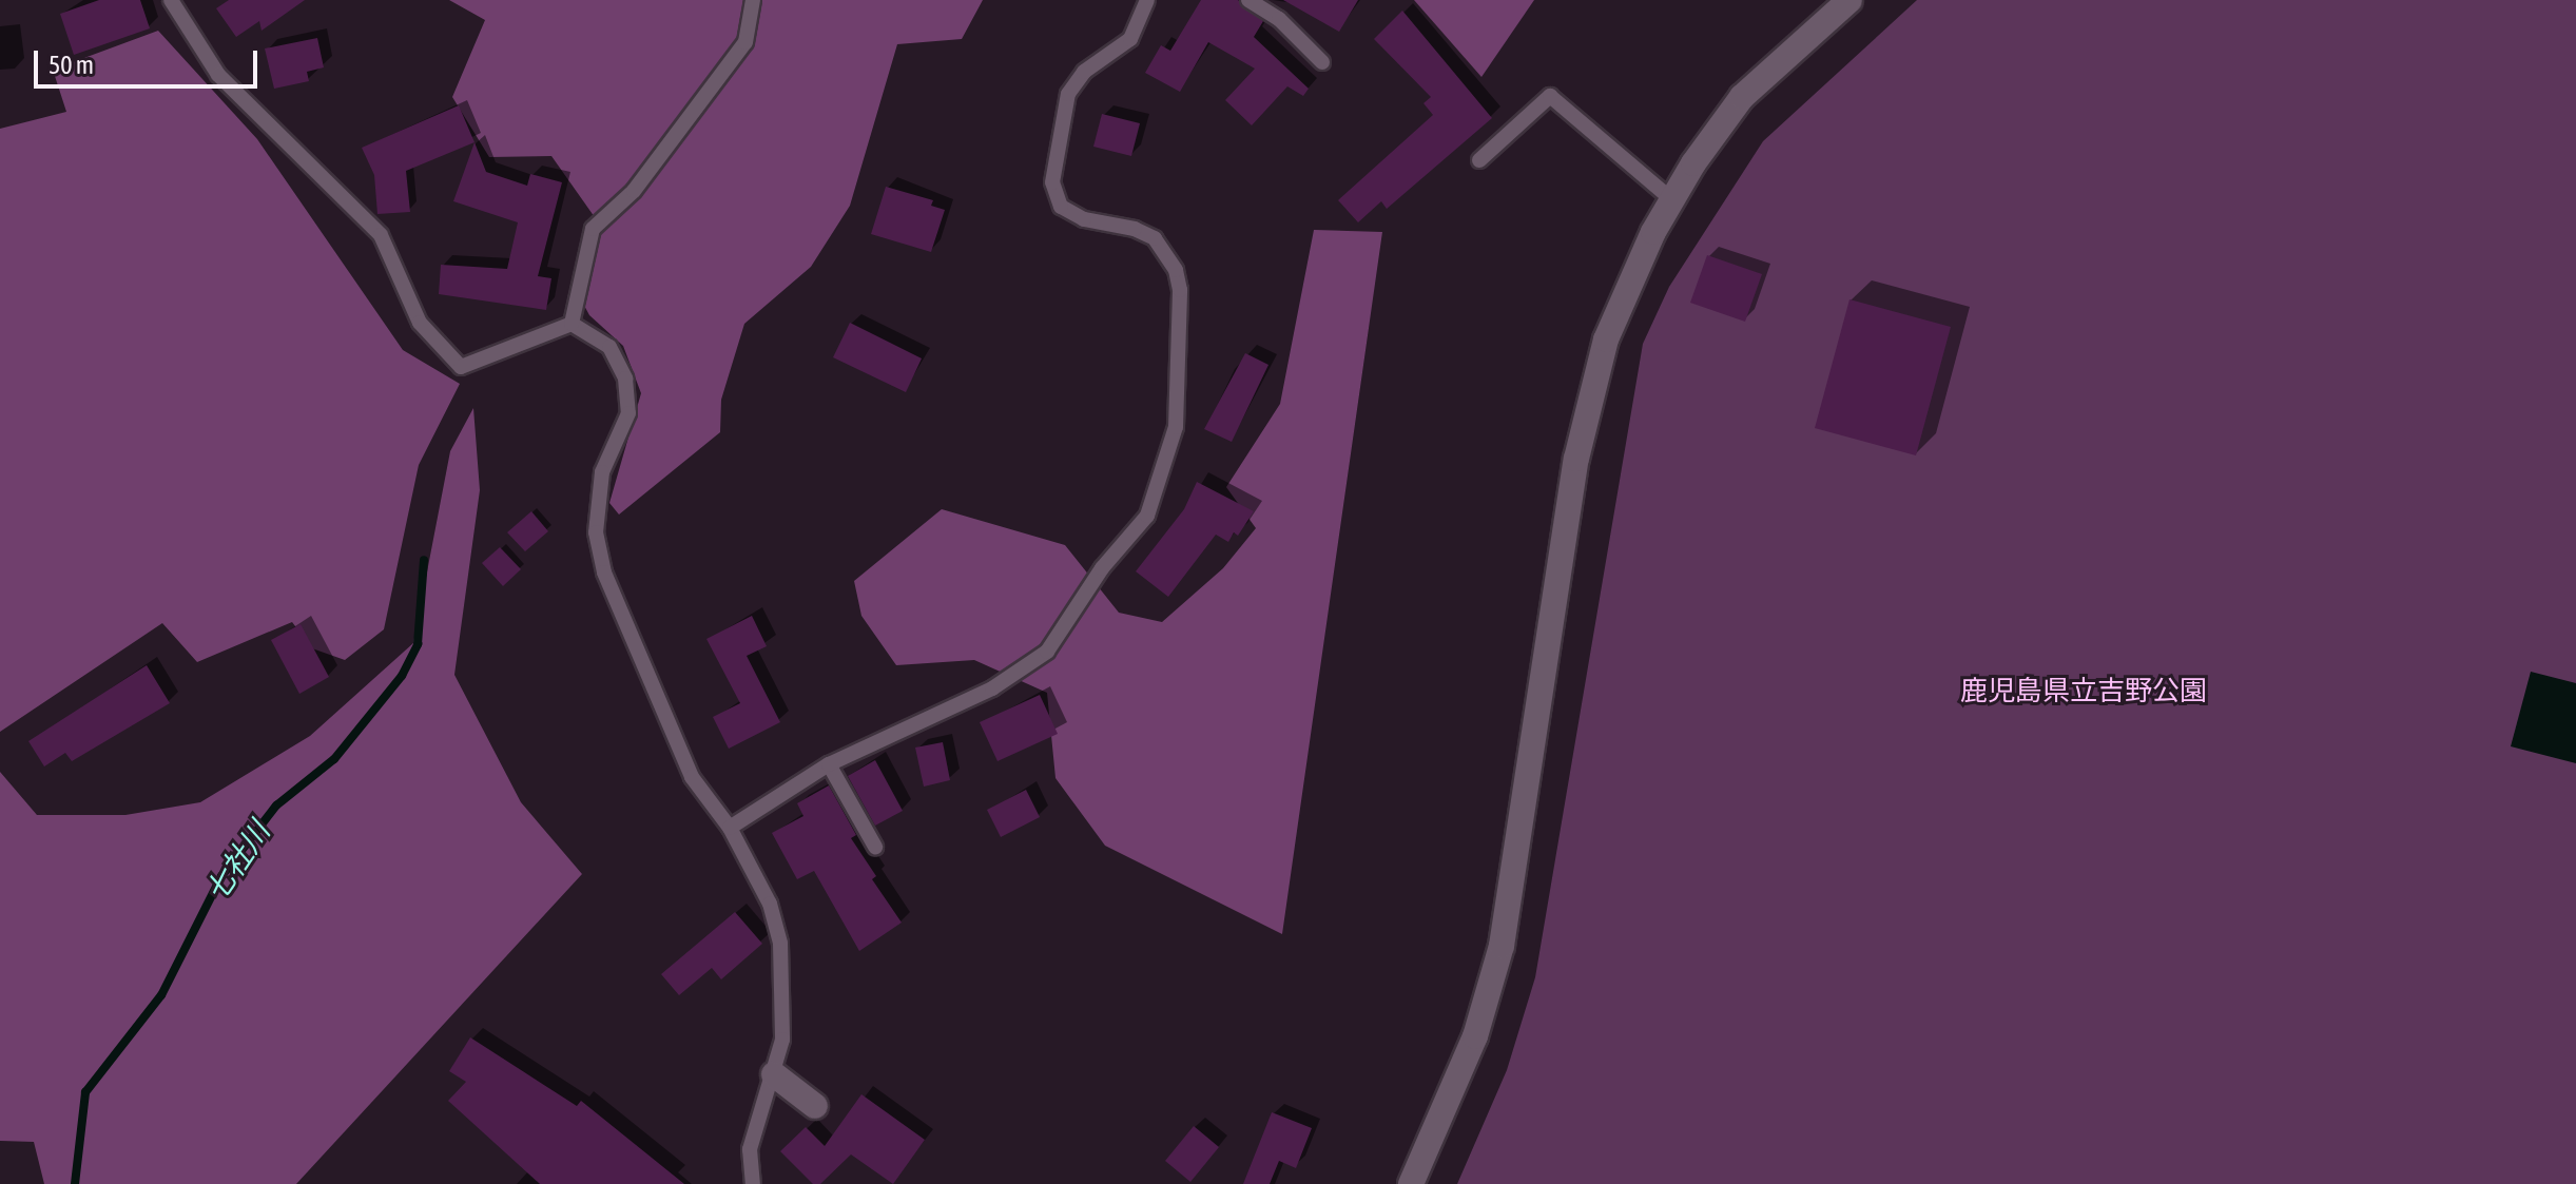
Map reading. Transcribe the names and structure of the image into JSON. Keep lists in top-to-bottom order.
{
  "water": ["七社川"],
  "parks": ["鹿児島県立吉野公園"],
  "scale_bar": "50 m"
}
